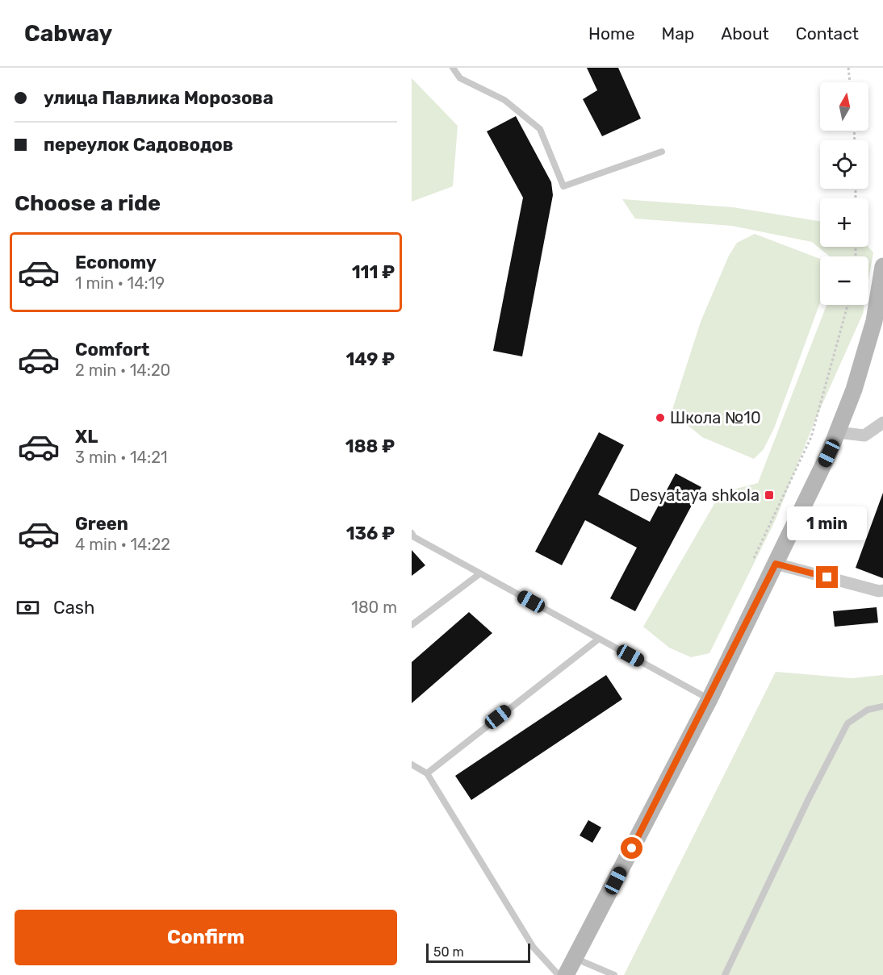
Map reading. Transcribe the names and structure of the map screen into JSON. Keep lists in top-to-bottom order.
{
  "places": {
    "other": ["Школа №10"],
    "transit": ["Desyataya shkola"]
  },
  "scale_bar": "50 m",
  "north": "top",
  "page": {
    "header": "Cabway",
    "nav": [
      "Home",
      "Map",
      "About",
      "Contact"
    ],
    "banner": ["улица Павлика Морозова", "переулок Садоводов"],
    "map_buttons": ["+", "−"],
    "heading": "Choose a ride",
    "list": [
      {
        "name": "Economy",
        "note": "1 min · 14:19",
        "value": "111 ₽"
      },
      {
        "name": "Comfort",
        "note": "2 min · 14:20",
        "value": "149 ₽"
      },
      {
        "name": "XL",
        "note": "3 min · 14:21",
        "value": "188 ₽"
      },
      {
        "name": "Green",
        "note": "4 min · 14:22",
        "value": "136 ₽"
      }
    ],
    "bubble": "1 min",
    "pay": ["Cash", "180 m"],
    "buttons": "Confirm",
    "scale": "50 m"
  }
}
